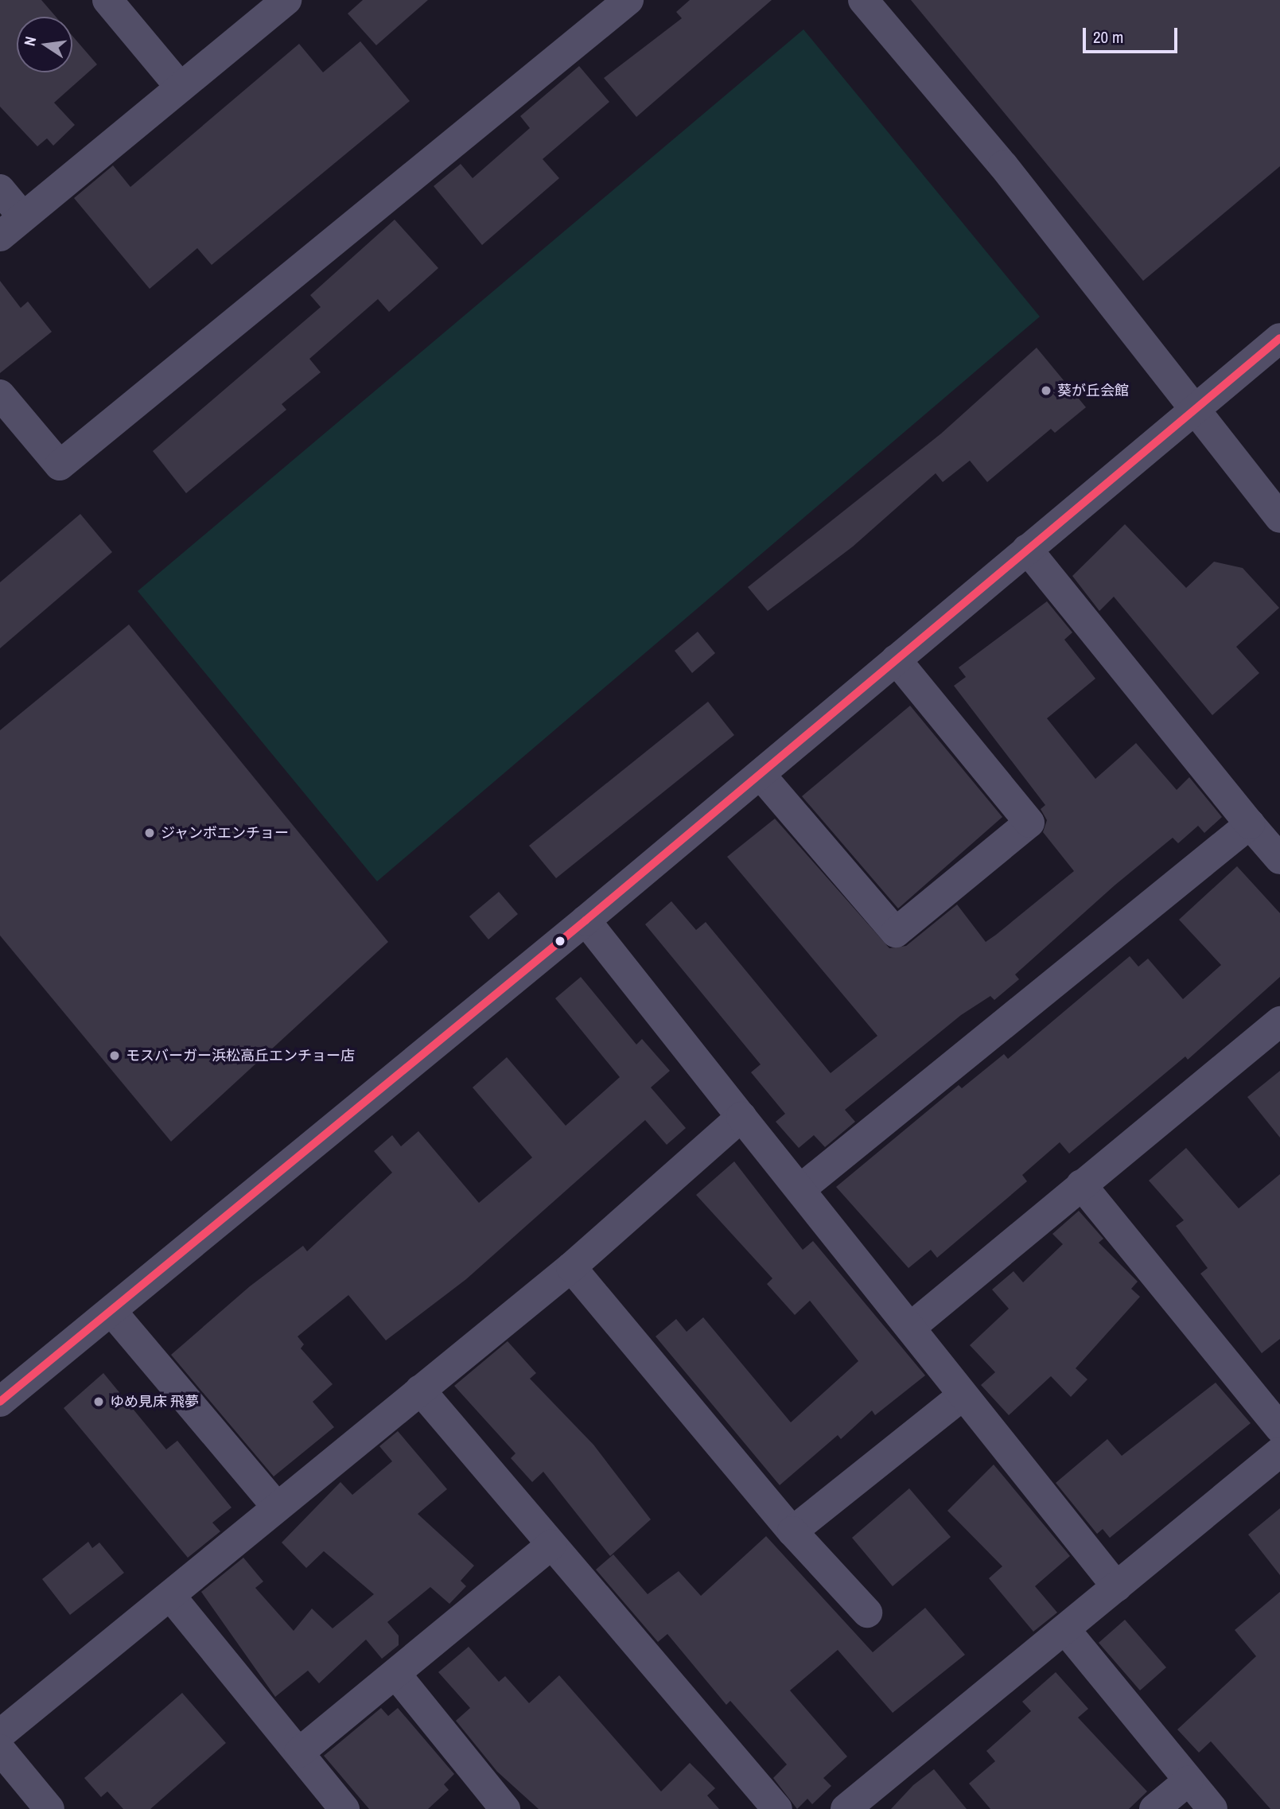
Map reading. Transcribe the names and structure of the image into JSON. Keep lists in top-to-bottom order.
{
  "places": [
    "葵が丘会館",
    "ジャンボエンチョー",
    "モスバーガー浜松高丘エンチョー店",
    "ゆめ見床 飛夢"
  ],
  "scale_bar": "20 m",
  "north": "left"
}
